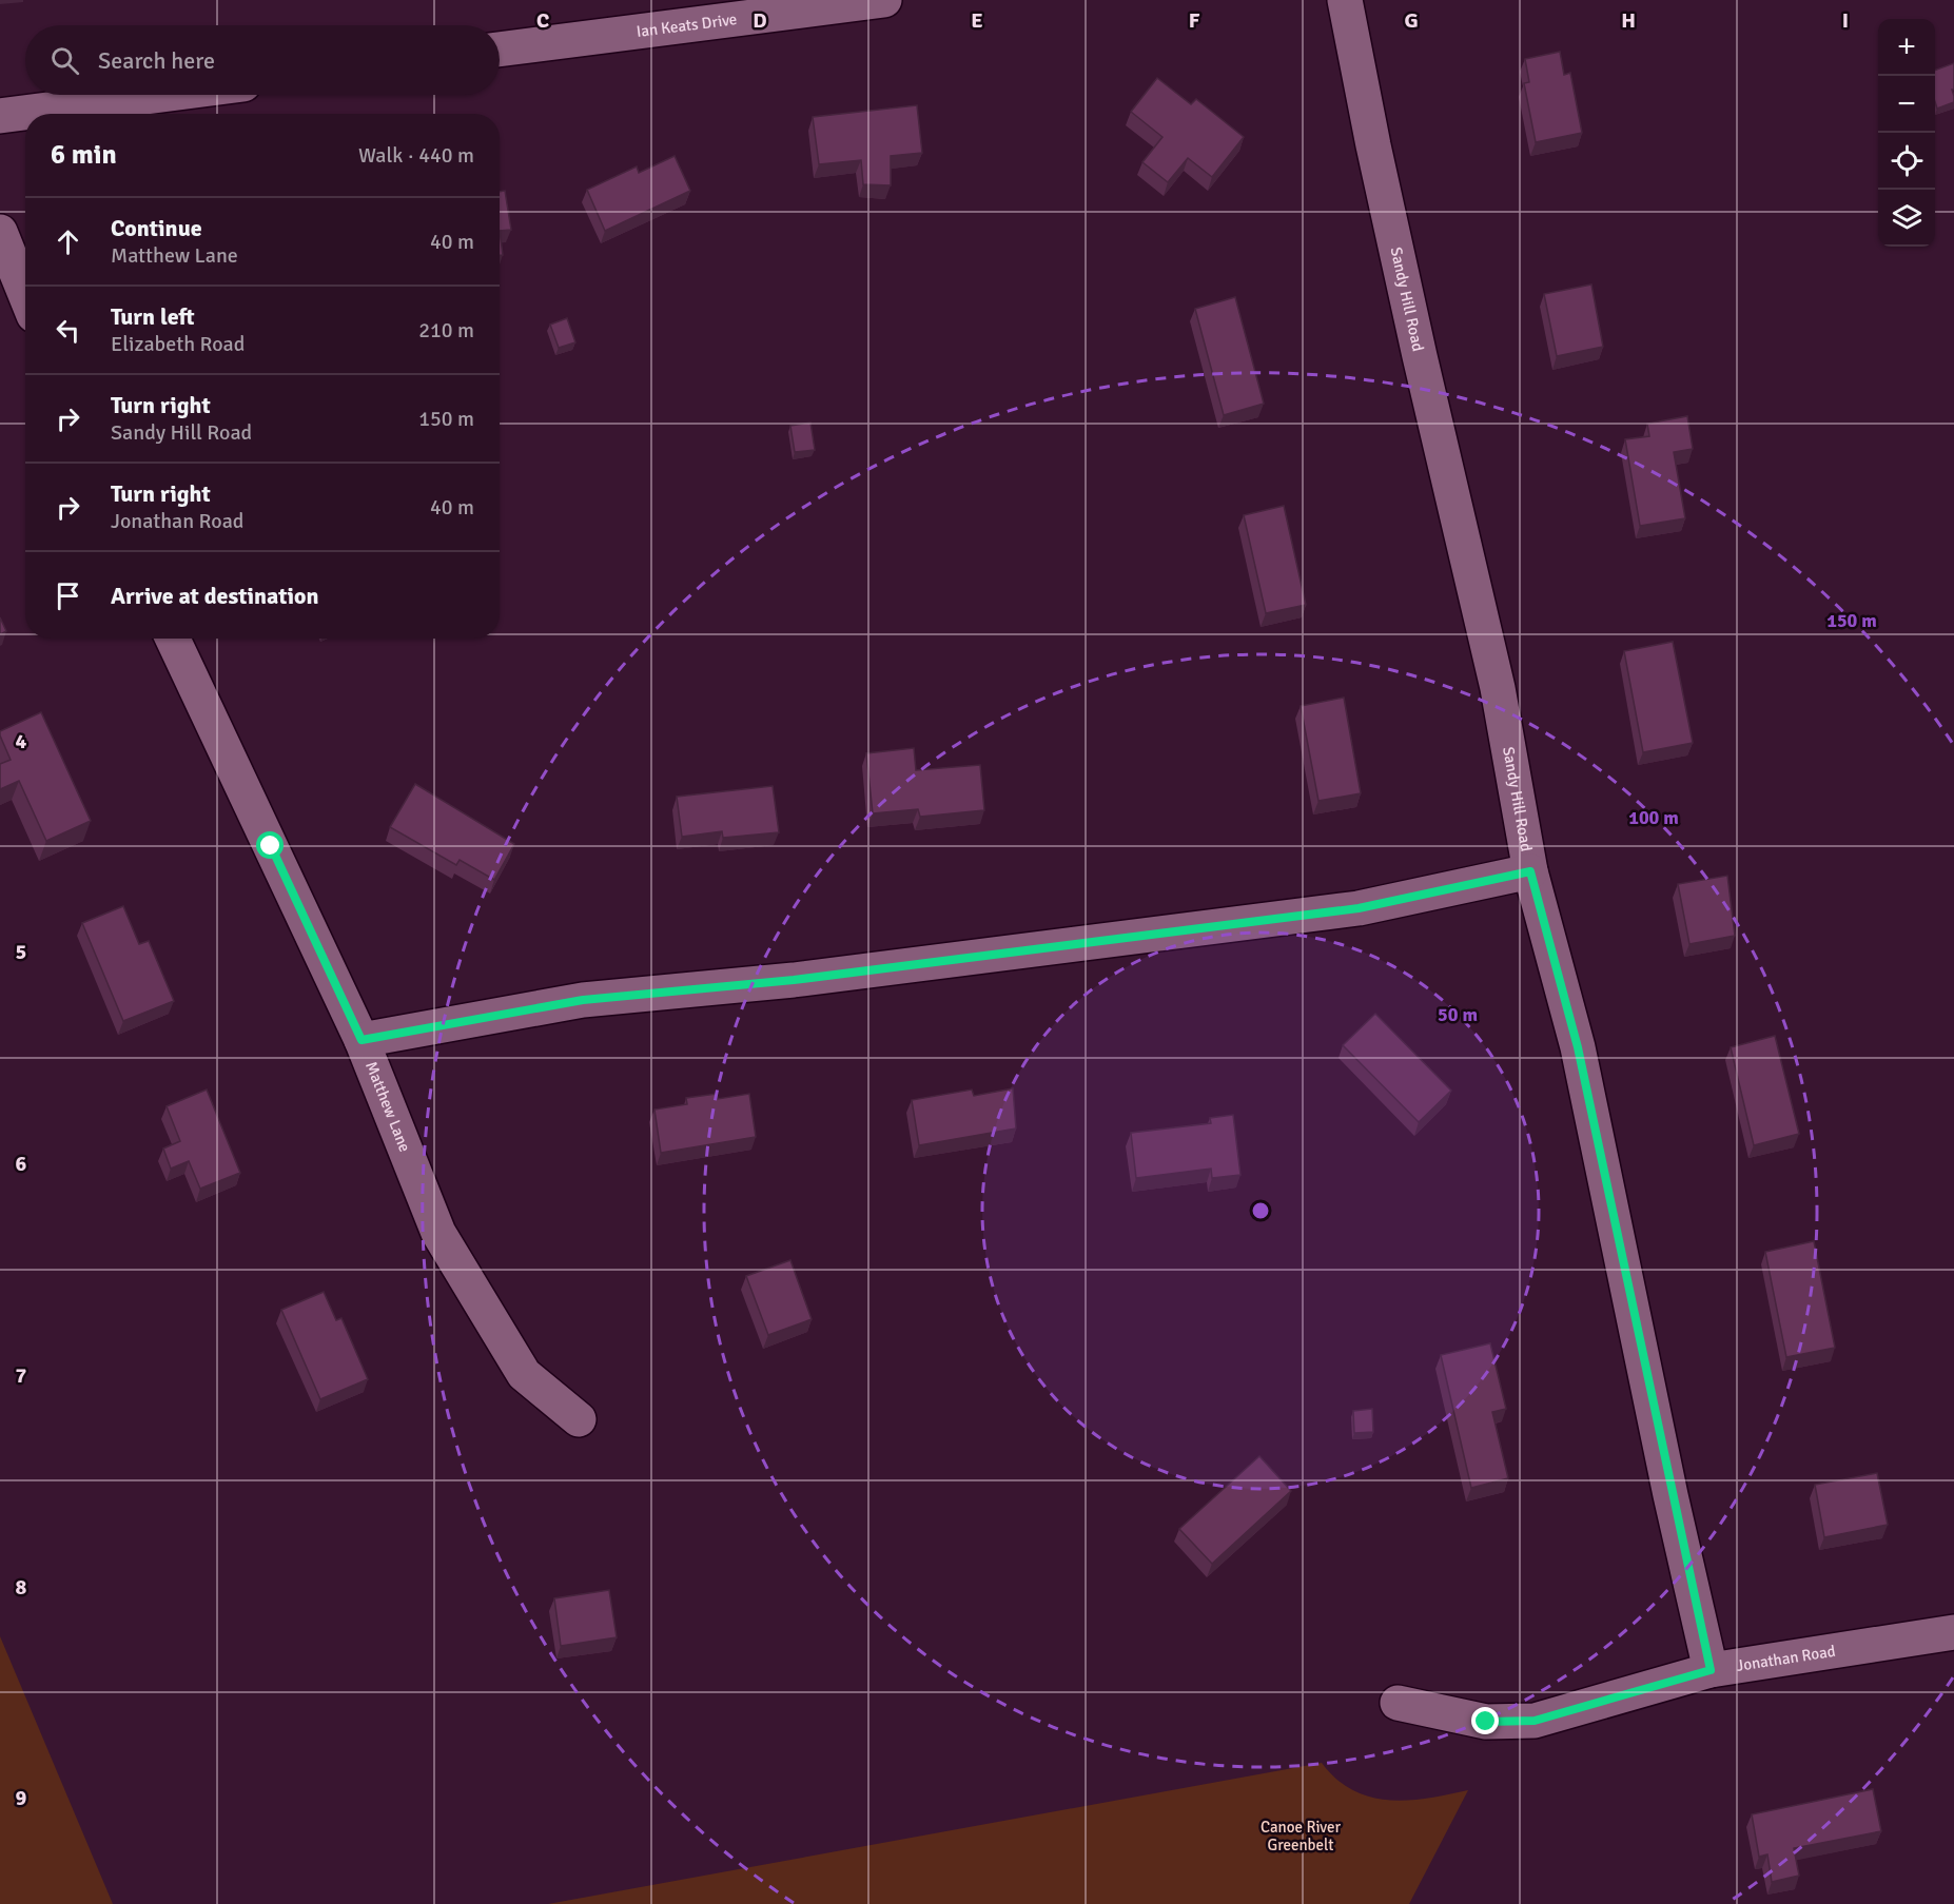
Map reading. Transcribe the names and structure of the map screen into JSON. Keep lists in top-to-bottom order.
{
  "streets": {
    "street": [
      "Ian Keats Drive",
      "Sandy Hill Road",
      "Matthew Lane",
      "Jonathan Road"
    ]
  },
  "crossings": [
    ["Sandy Hill Road", "Jonathan Road"]
  ],
  "parks": ["Canoe River Greenbelt"],
  "page": {
    "map_buttons": ["+", "−"],
    "search": "Search here",
    "heading": ["6 min", "Walk · 440 m"],
    "list": [
      ["Continue", "Matthew Lane", "40 m"],
      ["Turn left", "Elizabeth Road", "210 m"],
      ["Turn right", "Sandy Hill Road", "150 m"],
      ["Turn right", "Jonathan Road", "40 m"],
      "Arrive at destination"
    ]
  },
  "grid": {
    "columns": [
      "C",
      "D",
      "E",
      "F",
      "G",
      "H",
      "I"
    ],
    "rows": [
      "4",
      "5",
      "6",
      "7",
      "8",
      "9"
    ]
  },
  "rings": ["150 m", "100 m", "50 m"]
}
